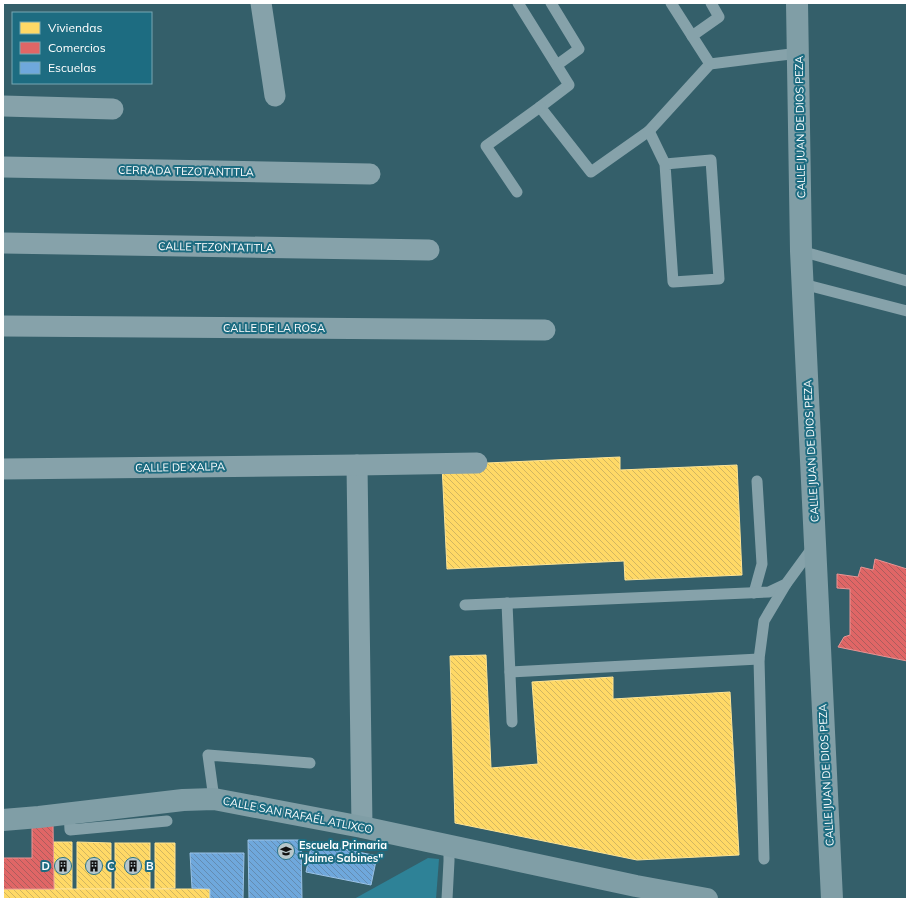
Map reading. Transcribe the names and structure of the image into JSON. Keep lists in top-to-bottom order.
{
  "streets": {
    "street": [
      "CALLE JUAN DE DIOS PEZA",
      "CERRADA TEZOTANTITLA",
      "CALLE TEZONTATITLA",
      "CALLE DE LA ROSA",
      "CALLE DE XALPA",
      "CALLE SAN RAFAÉL ATLIXCO"
    ]
  },
  "places": {
    "school or university": ["Escuela Primaria \"Jaime Sabines\""],
    "building": ["D", "C", "B"]
  },
  "legend": ["Viviendas", "Comercios", "Escuelas"]
}
